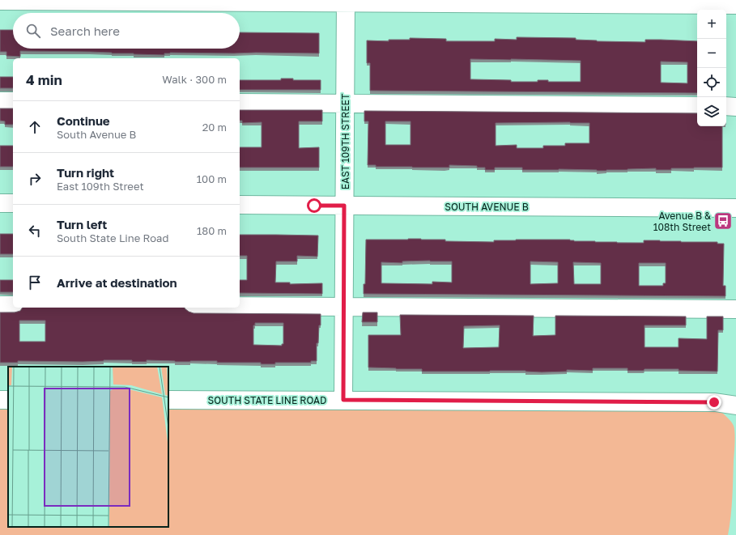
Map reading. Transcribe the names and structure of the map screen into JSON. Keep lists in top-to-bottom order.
{
  "streets": {
    "street": ["EAST 109TH STREET", "SOUTH AVENUE B", "SOUTH STATE LINE ROAD"]
  },
  "crossings": [
    ["EAST 109TH STREET", "SOUTH AVENUE B"],
    ["EAST 109TH STREET", "SOUTH STATE LINE ROAD"]
  ],
  "places": {
    "bus stop": ["Avenue B & 108th Street"]
  },
  "page": {
    "map_buttons": ["+", "−"],
    "search": "Search here",
    "heading": ["4 min", "Walk · 300 m"],
    "list": [
      ["Continue", "South Avenue B", "20 m"],
      ["Turn right", "East 109th Street", "100 m"],
      ["Turn left", "South State Line Road", "180 m"],
      "Arrive at destination"
    ]
  }
}
